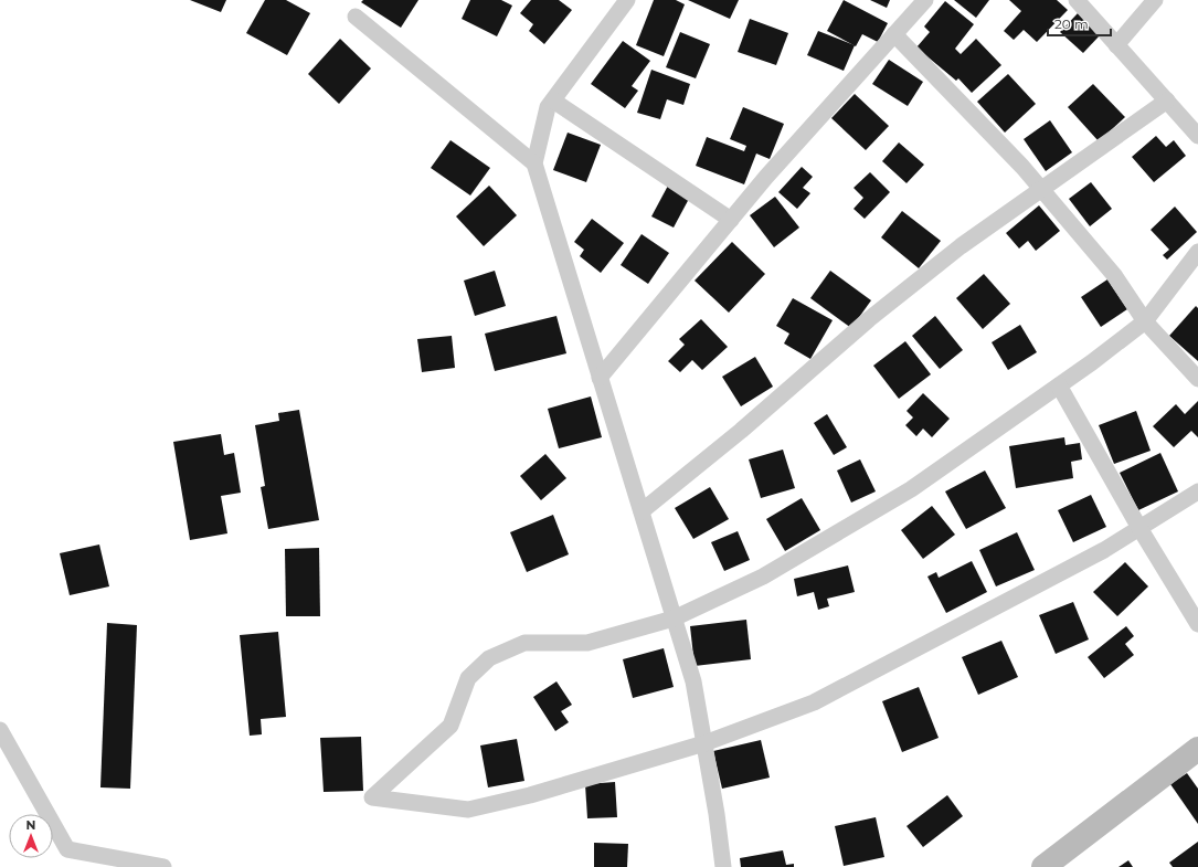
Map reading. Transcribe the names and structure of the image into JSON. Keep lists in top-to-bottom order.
{
  "scale_bar": "20 m",
  "north": "top"
}
